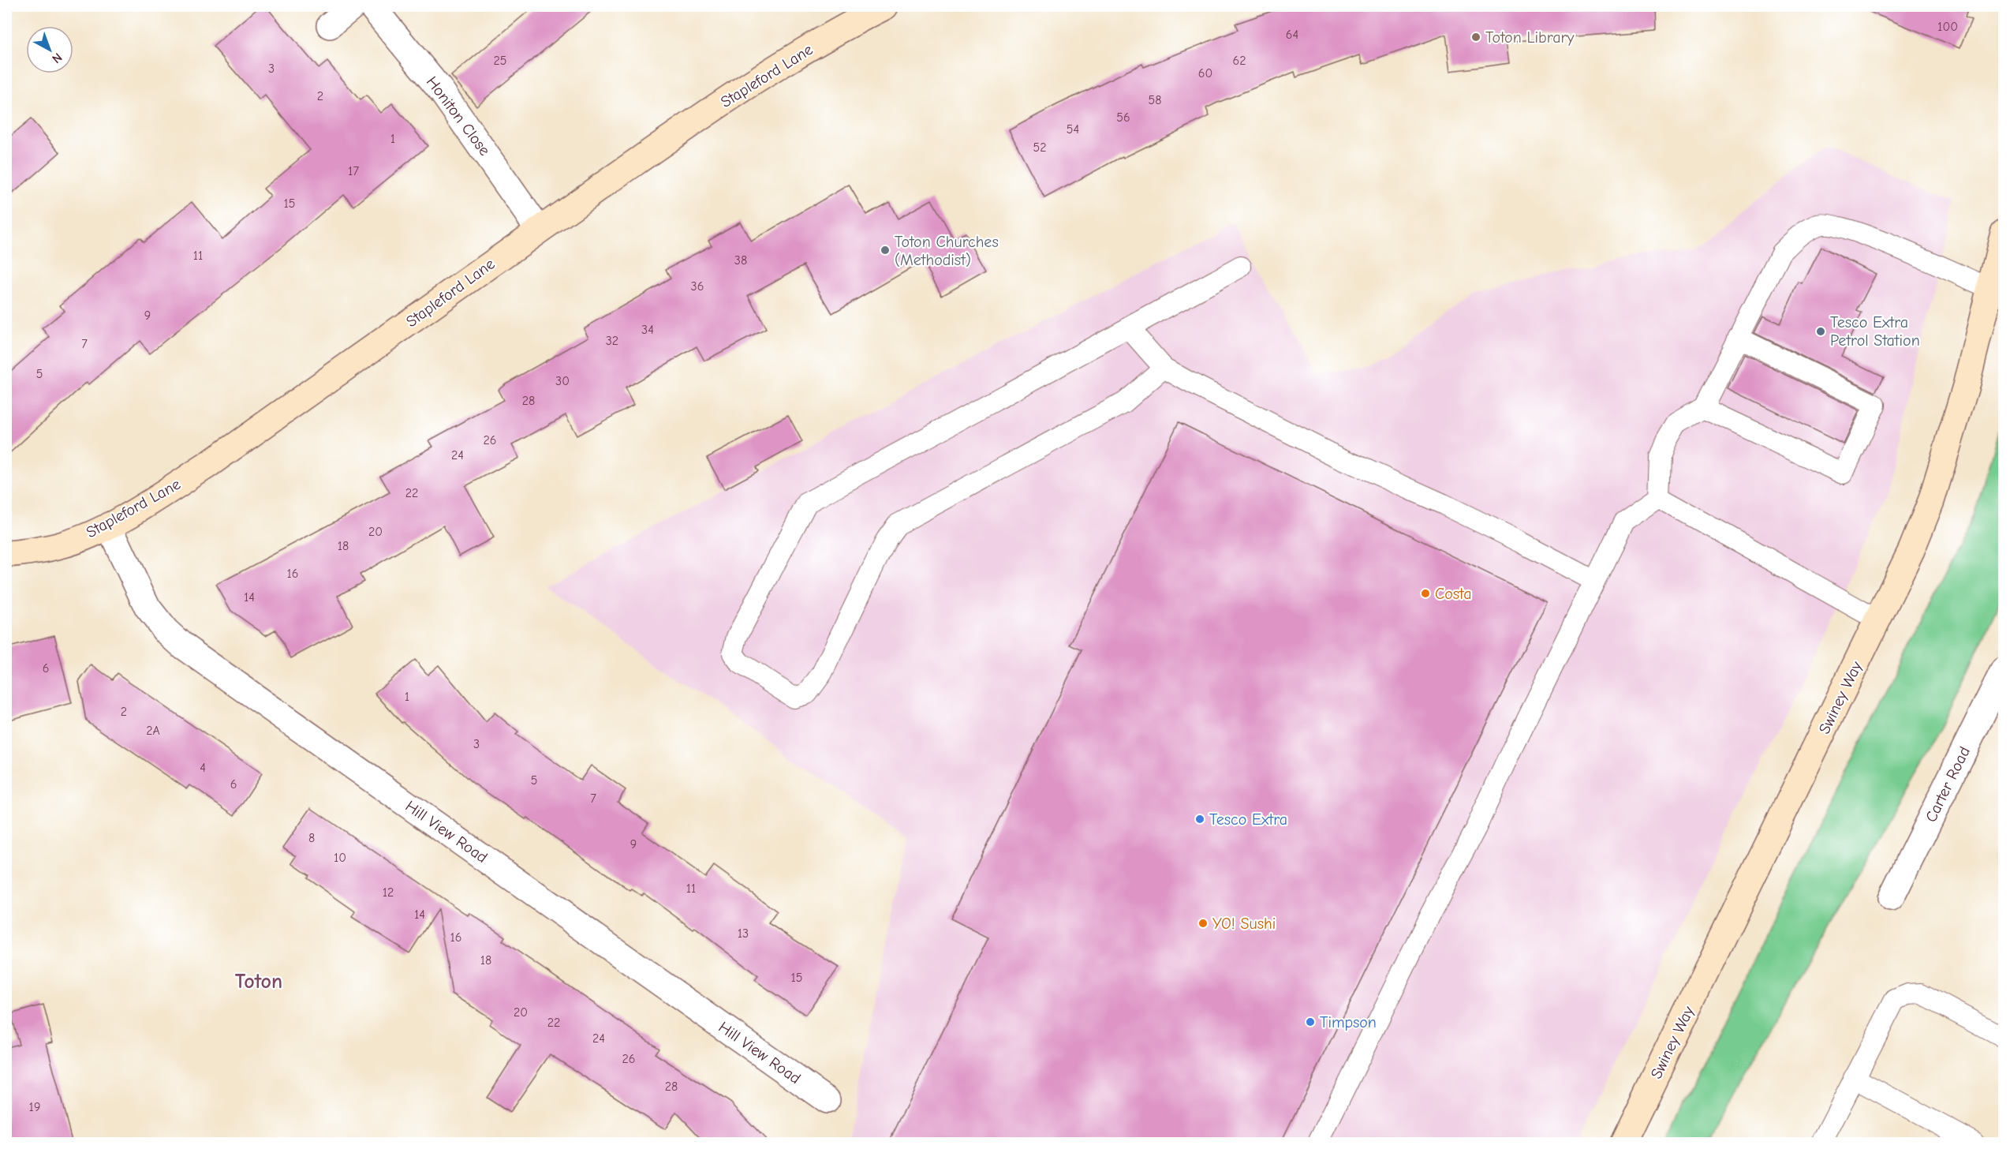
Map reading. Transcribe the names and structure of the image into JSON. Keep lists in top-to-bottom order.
{
  "streets": {
    "main road": ["Stapleford Lane", "Swiney Way"],
    "street": ["Honiton Close", "Carter Road", "Hill View Road"]
  },
  "crossings": [
    ["Stapleford Lane", "Honiton Close"],
    ["Stapleford Lane", "Hill View Road"]
  ],
  "districts": ["Toton"],
  "places": [
    "Toton Library",
    "Toton Churches (Methodist)",
    "Tesco Extra Petrol Station",
    "Costa",
    "Tesco Extra",
    "YO! Sushi",
    "Timpson"
  ],
  "house_numbers": [
    "100",
    "64",
    "25",
    "62",
    "3",
    "60",
    "2",
    "58",
    "56",
    "54",
    "1",
    "52",
    "17",
    "15",
    "11",
    "38",
    "36",
    "9",
    "34",
    "32",
    "7",
    "5",
    "30",
    "28",
    "26",
    "24",
    "22",
    "20",
    "18",
    "16",
    "14",
    "6",
    "1",
    "2",
    "2A",
    "3",
    "4",
    "5",
    "6",
    "7",
    "8",
    "9",
    "10",
    "11",
    "12",
    "14",
    "13",
    "16",
    "18",
    "15",
    "20",
    "22",
    "24",
    "26",
    "28",
    "19"
  ],
  "north": "bottom right"
}
